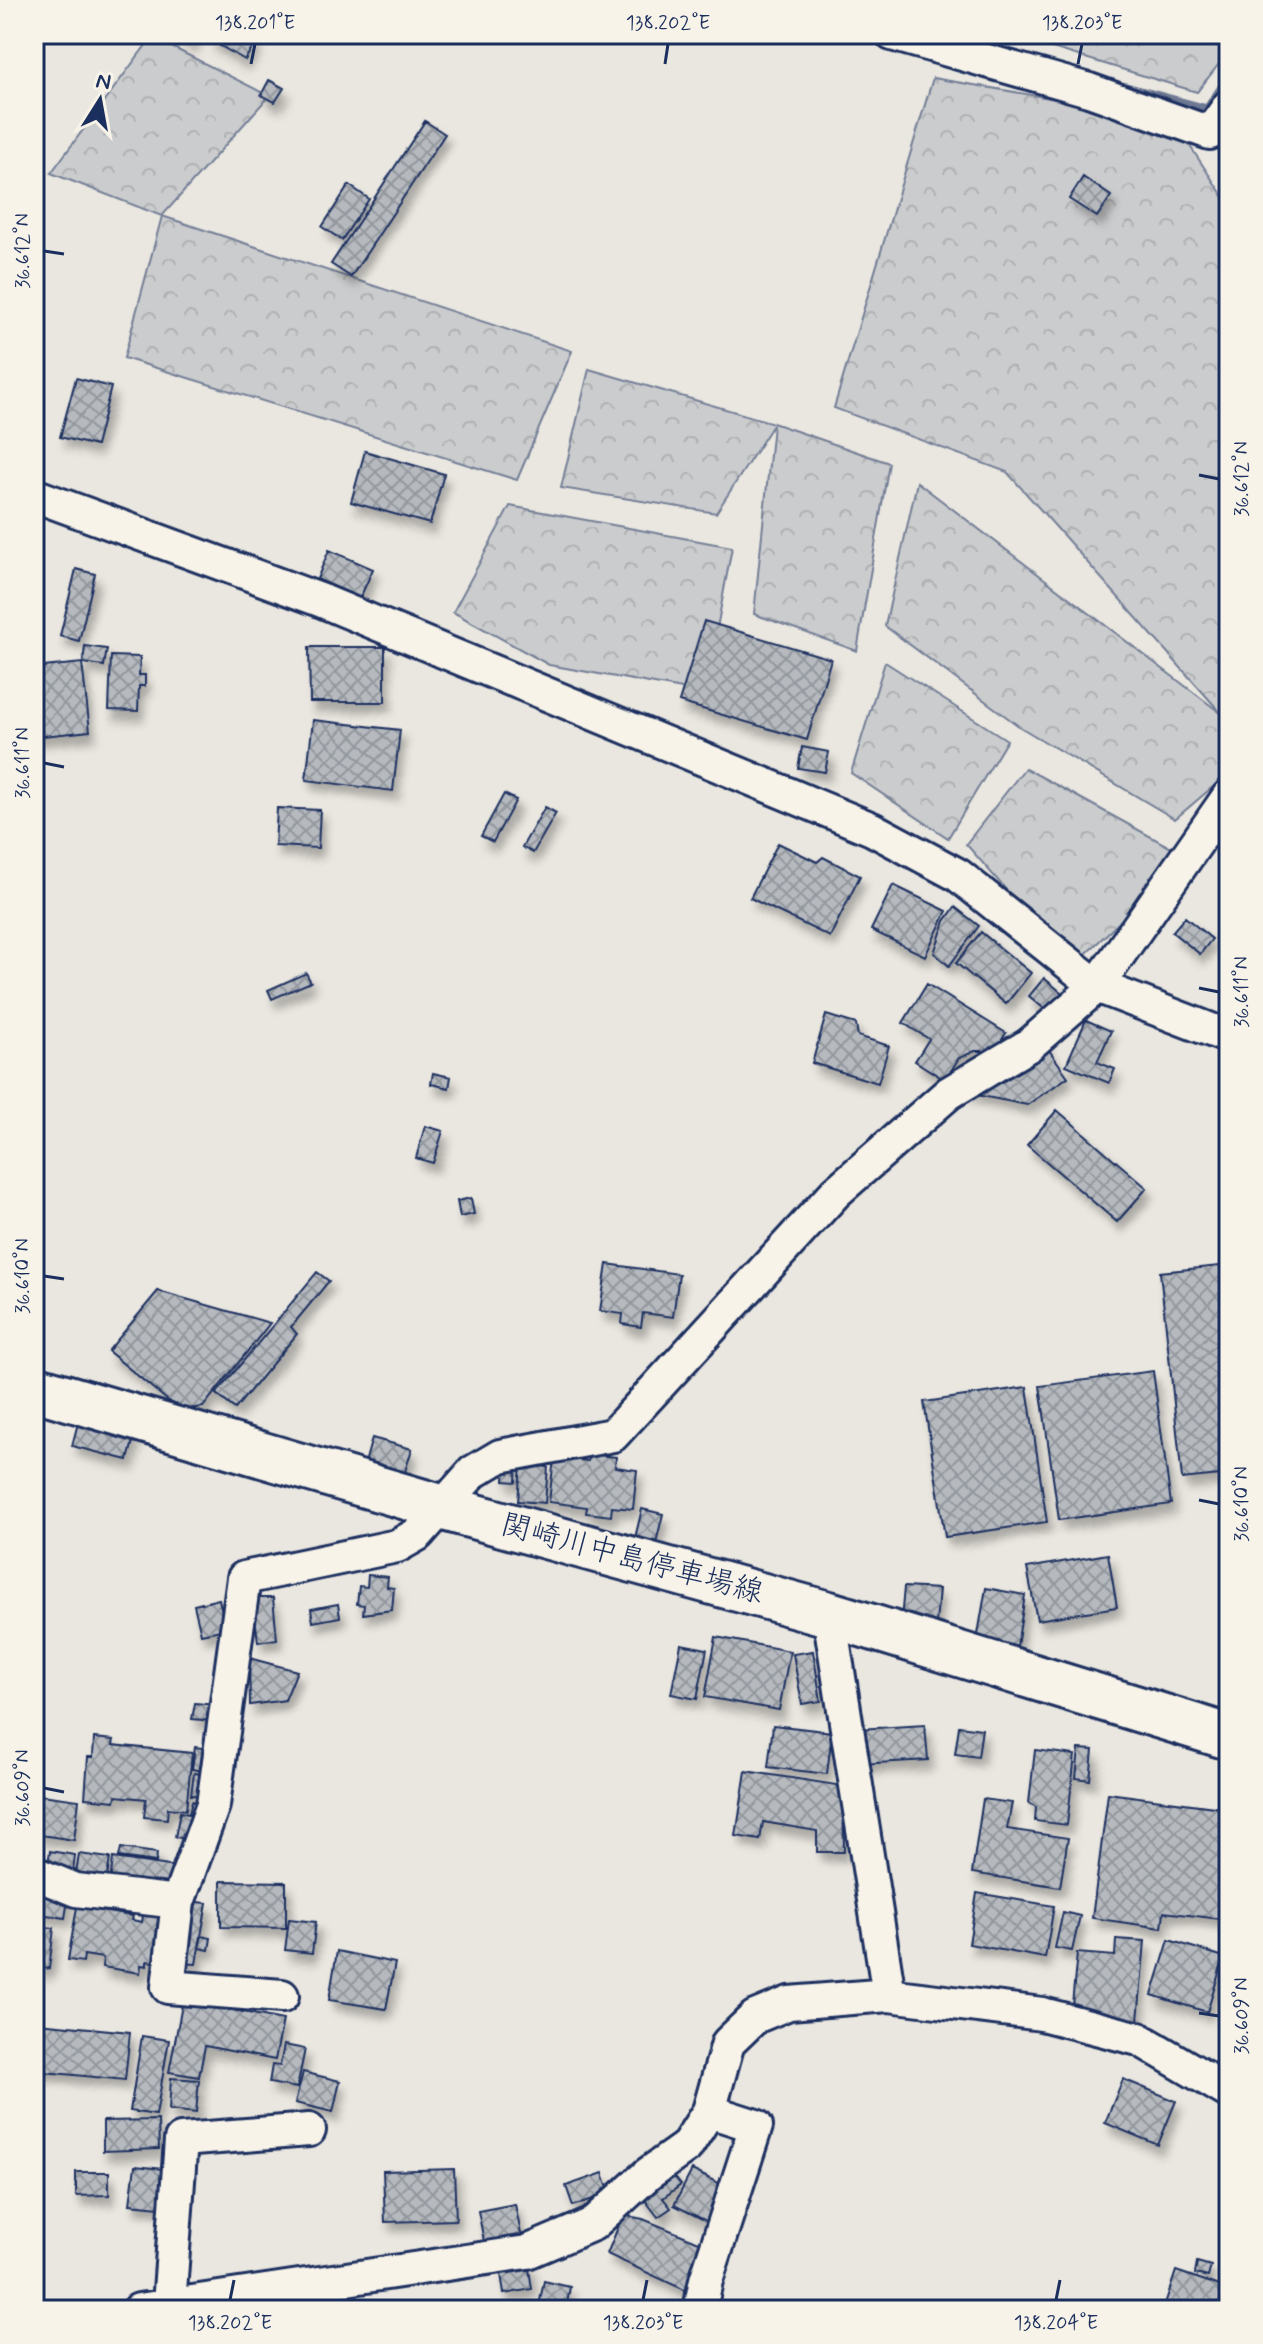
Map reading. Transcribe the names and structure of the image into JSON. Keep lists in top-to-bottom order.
{
  "streets": {
    "main road": ["関崎川中島停車場線"]
  },
  "north": "top",
  "coordinates": [
    "138.201°E",
    "138.202°E",
    "138.203°E",
    "36.612°N",
    "36.611°N",
    "36.610°N",
    "36.609°N",
    "138.204°E"
  ]
}
